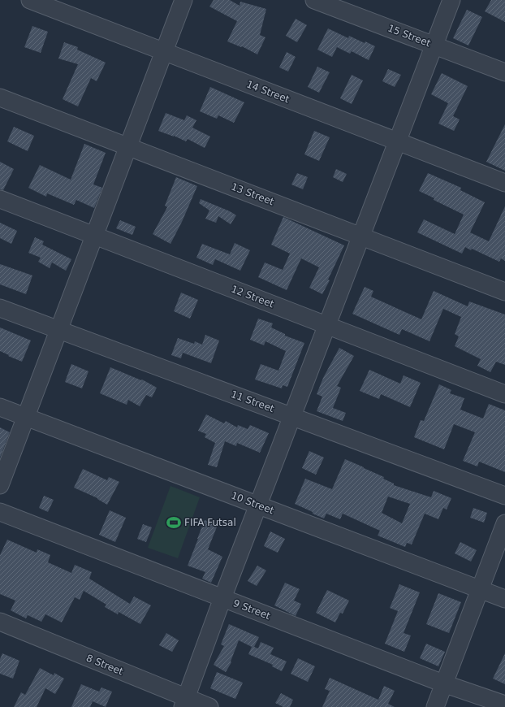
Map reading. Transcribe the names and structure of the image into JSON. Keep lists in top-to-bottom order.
{
  "streets": {
    "street": [
      "15 Street",
      "14 Street",
      "13 Street",
      "12 Street",
      "11 Street",
      "10 Street",
      "9 Street",
      "8 Street"
    ]
  },
  "places": {
    "sports": ["FIFA Futsal"]
  }
}
